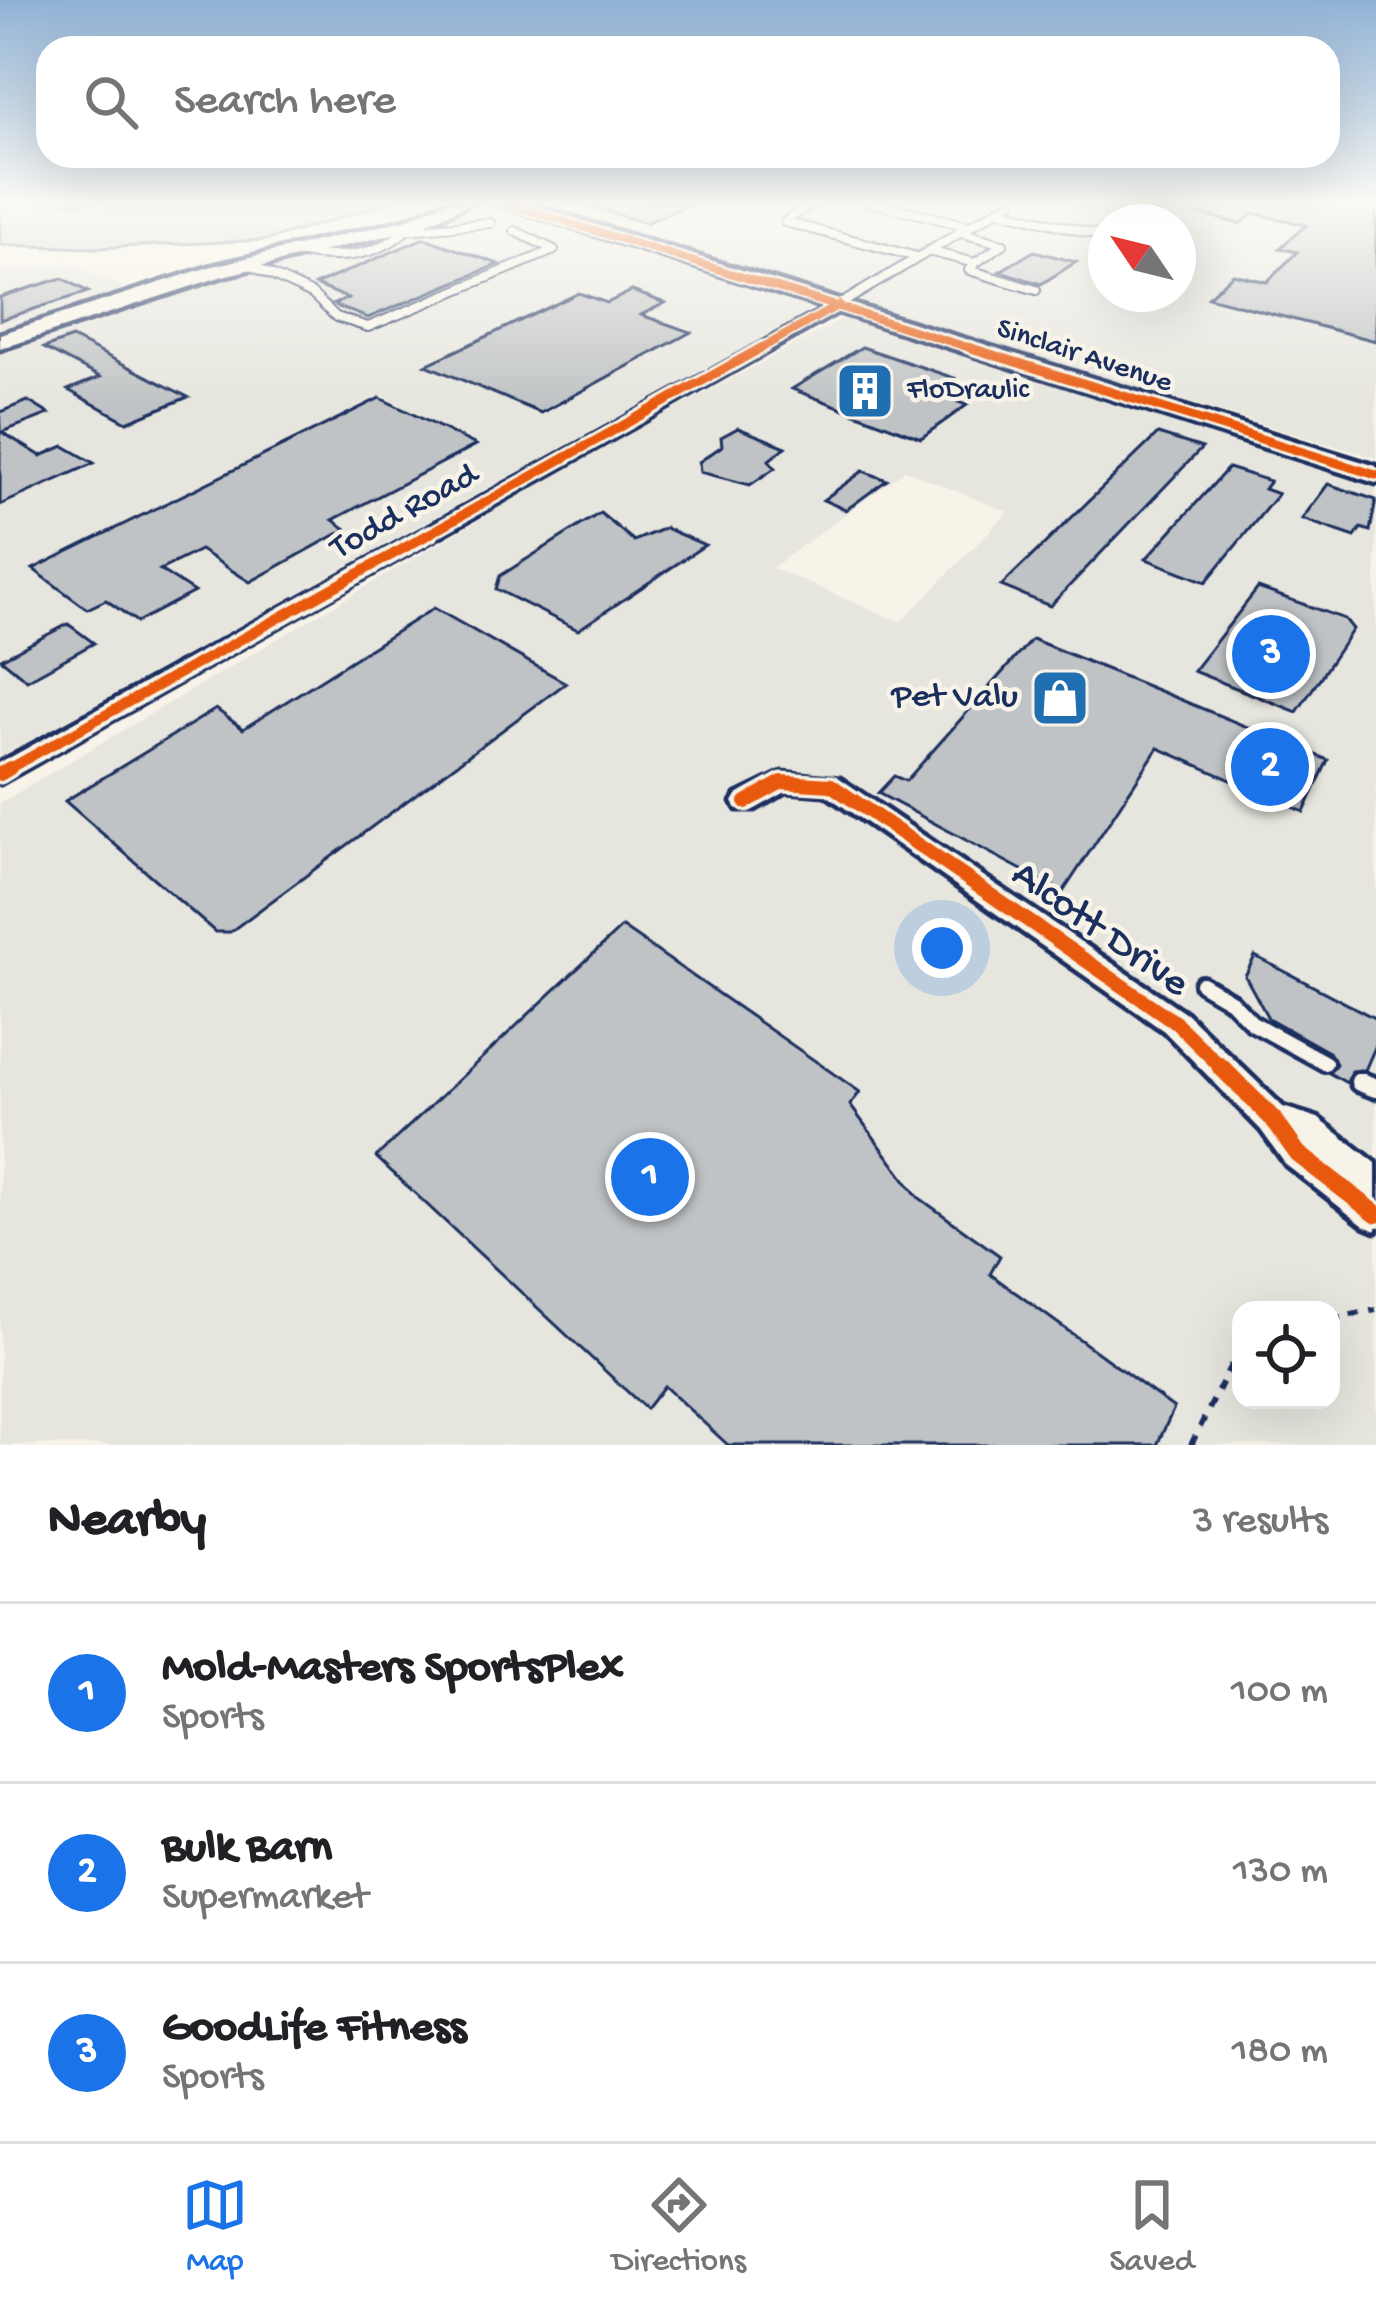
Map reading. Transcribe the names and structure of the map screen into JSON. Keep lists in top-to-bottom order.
{
  "streets": {
    "street": ["Sinclair Avenue", "Todd Road", "Alcott Drive"]
  },
  "crossings": [
    ["Sinclair Avenue", "Todd Road"]
  ],
  "places": {
    "building": ["FloDraulic"],
    "shop": ["Pet Valu"]
  },
  "north": "top left",
  "page": {
    "search": "Search here",
    "pins": ["3", "2", "1"],
    "heading": ["Nearby", "3 results"],
    "list": [
      {
        "mark": "1",
        "name": "Mold-Masters SportsPlex",
        "note": "Sports",
        "value": "100 m"
      },
      {
        "mark": "2",
        "name": "Bulk Barn",
        "note": "Supermarket",
        "value": "130 m"
      },
      {
        "mark": "3",
        "name": "GoodLife Fitness",
        "note": "Sports",
        "value": "180 m"
      }
    ],
    "nav": ["Map", "Directions", "Saved"]
  }
}
